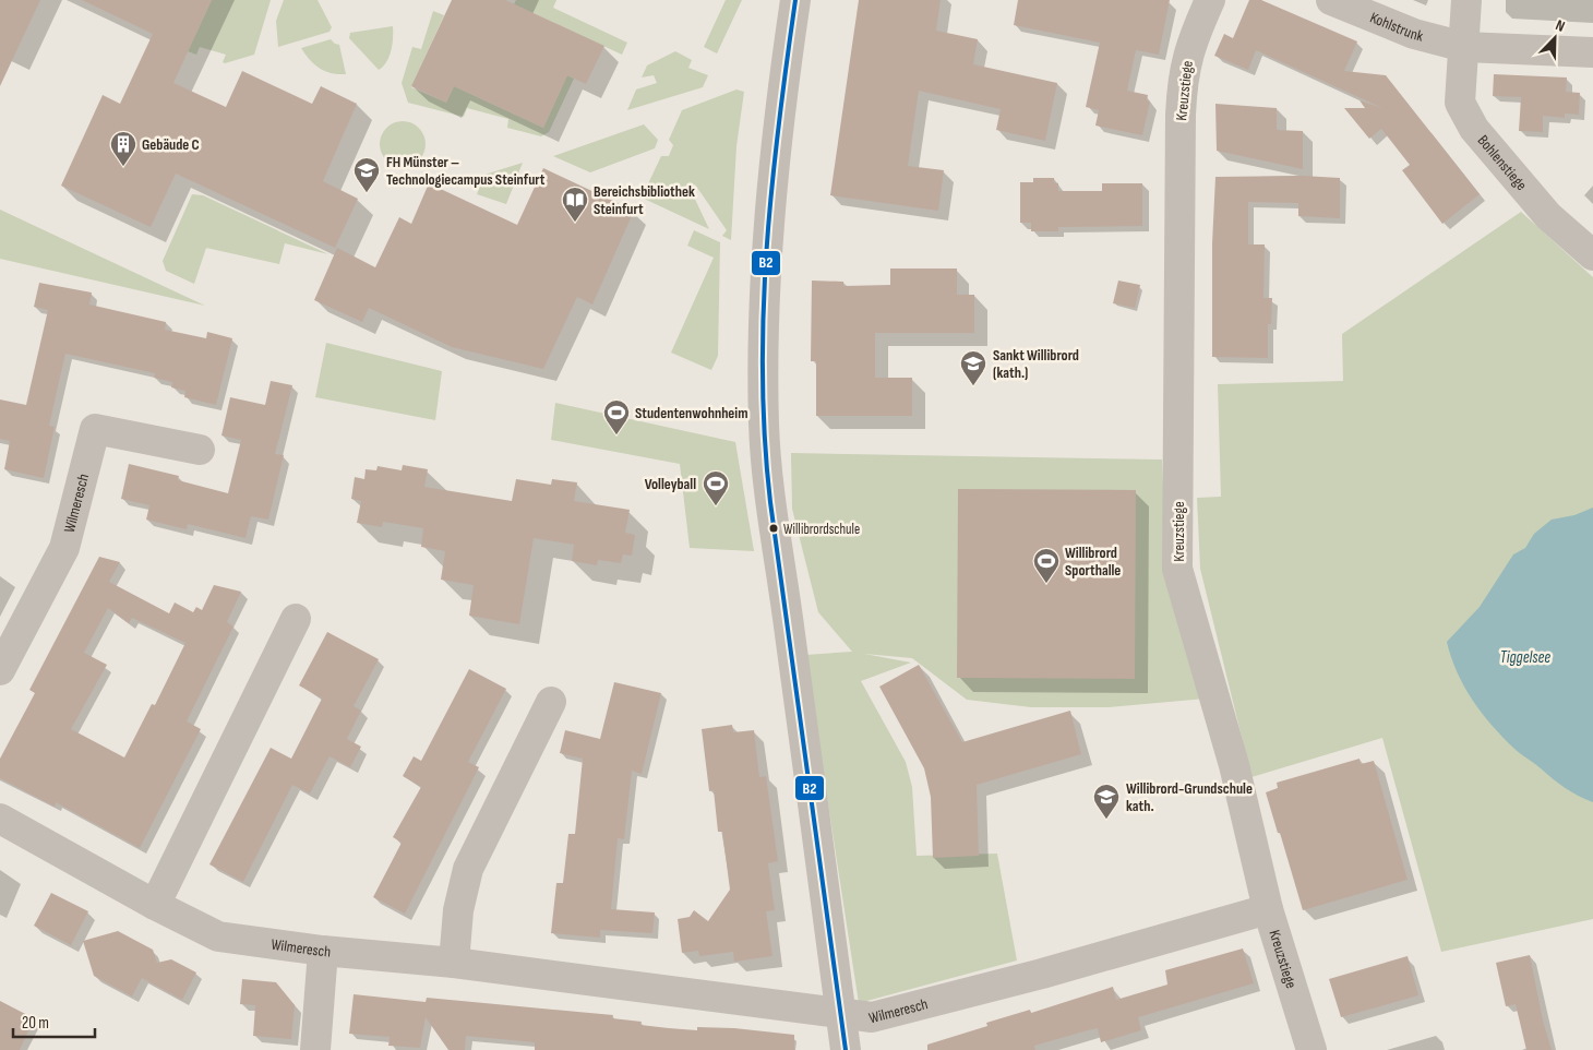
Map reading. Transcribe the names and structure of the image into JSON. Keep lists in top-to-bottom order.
{
  "streets": {
    "street": [
      "Kohlstrunk",
      "Kreuzstiege",
      "Bohlenstiege",
      "Wilmeresch"
    ]
  },
  "crossings": [
    ["Kohlstrunk", "Bohlenstiege"],
    ["Kreuzstiege", "Wilmeresch"]
  ],
  "water": ["Tiggelsee"],
  "places": {
    "building": ["Gebäude C"],
    "school or university": ["FH Münster – Technologiecampus Steinfurt", "Sankt Willibrord (kath.)", "Willibrord-Grundschule kath."],
    "library": ["Bereichsbibliothek Steinfurt"],
    "sports": ["Studentenwohnheim", "Volleyball", "Willibrord Sporthalle"],
    "other": ["Willibrordschule"]
  },
  "lines": ["transit line B2"],
  "scale_bar": "20 m",
  "north": "top right"
}
